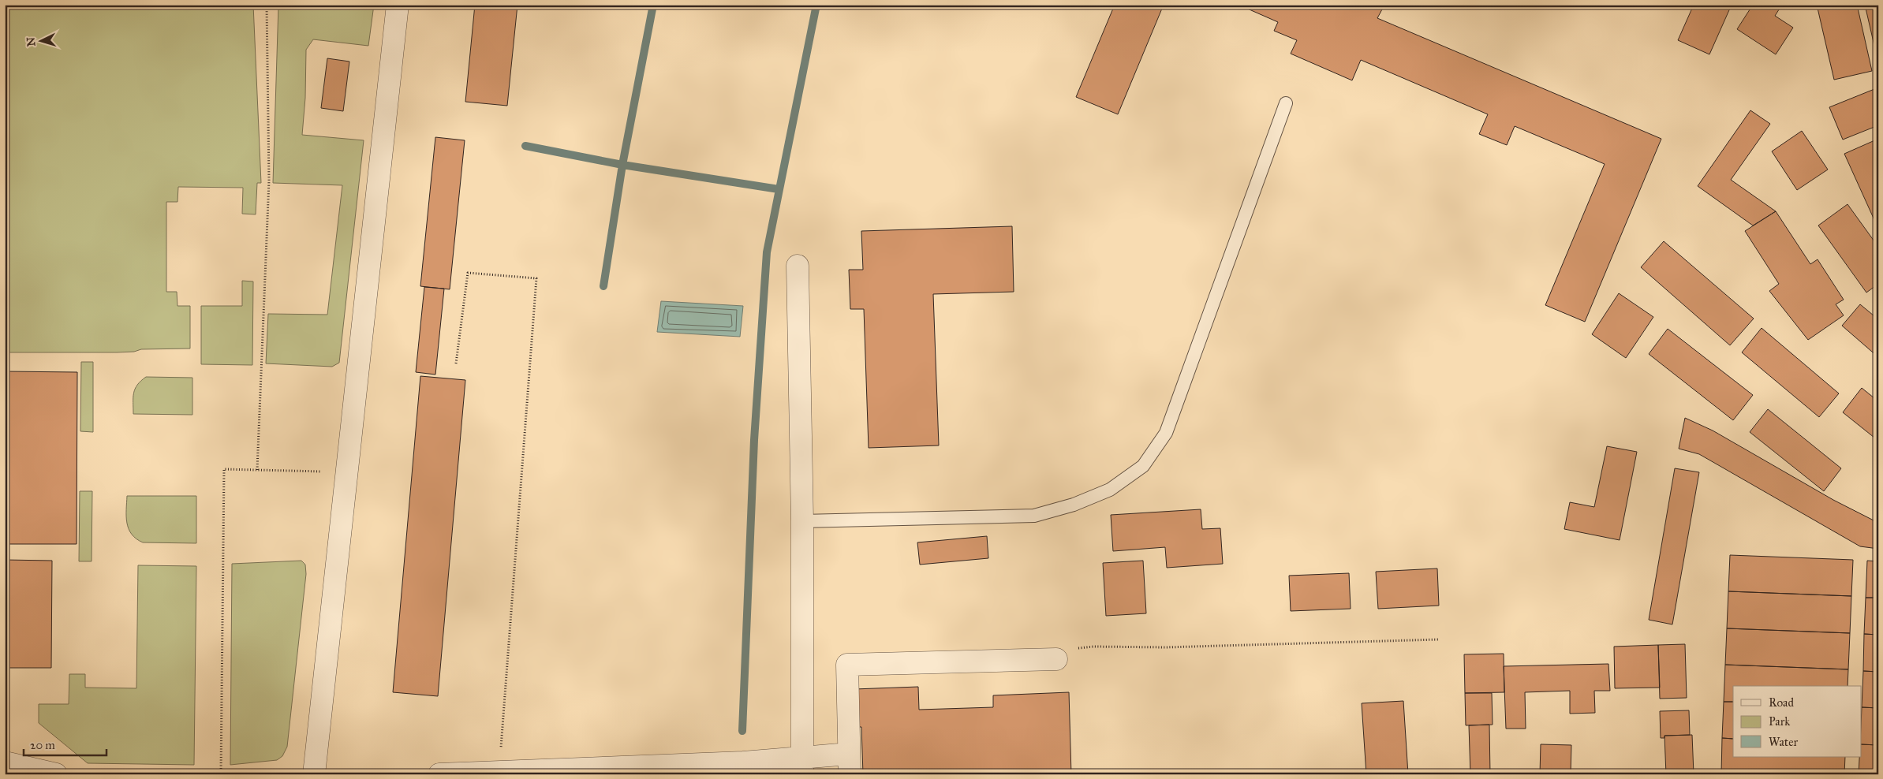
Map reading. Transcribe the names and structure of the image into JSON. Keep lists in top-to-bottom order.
{
  "legend": ["Road", "Park", "Water"],
  "scale_bar": "20 m",
  "north": "left"
}
